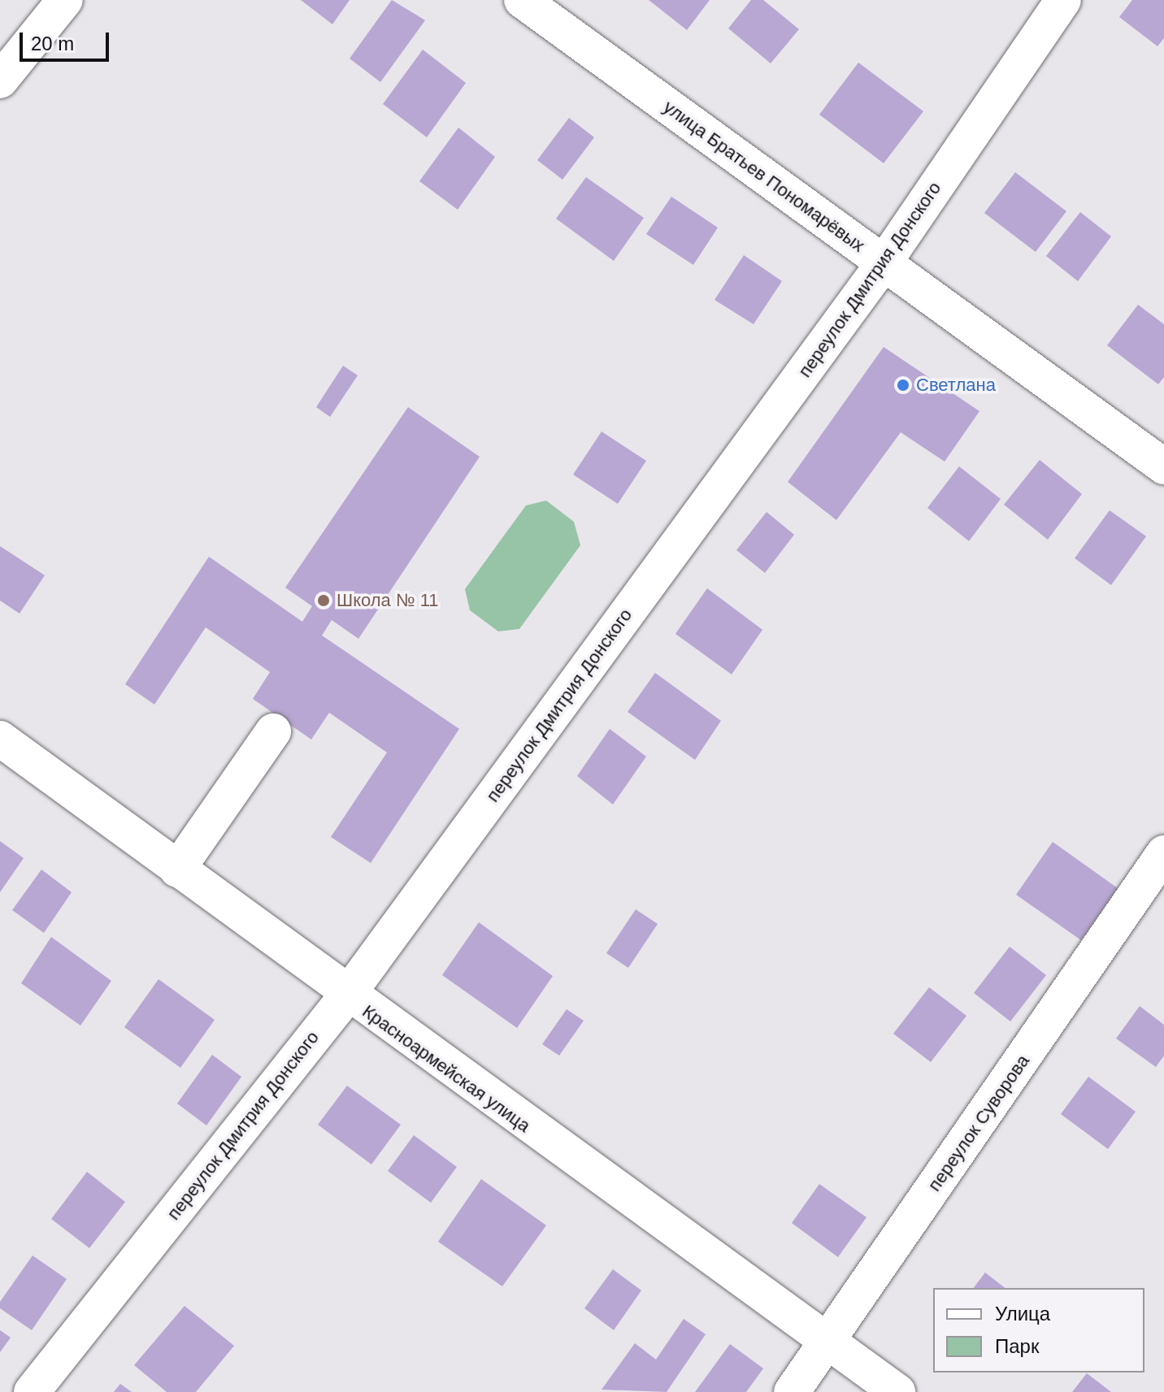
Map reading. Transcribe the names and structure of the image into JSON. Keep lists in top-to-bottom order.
{
  "streets": {
    "street": [
      "улица Братьев Пономарёвых",
      "переулок Дмитрия Донского",
      "Красноармейская улица",
      "переулок Суворова"
    ]
  },
  "crossings": [
    ["улица Братьев Пономарёвых", "переулок Дмитрия Донского"],
    ["переулок Дмитрия Донского", "Красноармейская улица"],
    ["Красноармейская улица", "переулок Суворова"]
  ],
  "places": ["Светлана", "Школа № 11"],
  "legend": ["Улица", "Парк"],
  "scale_bar": "20 m"
}
